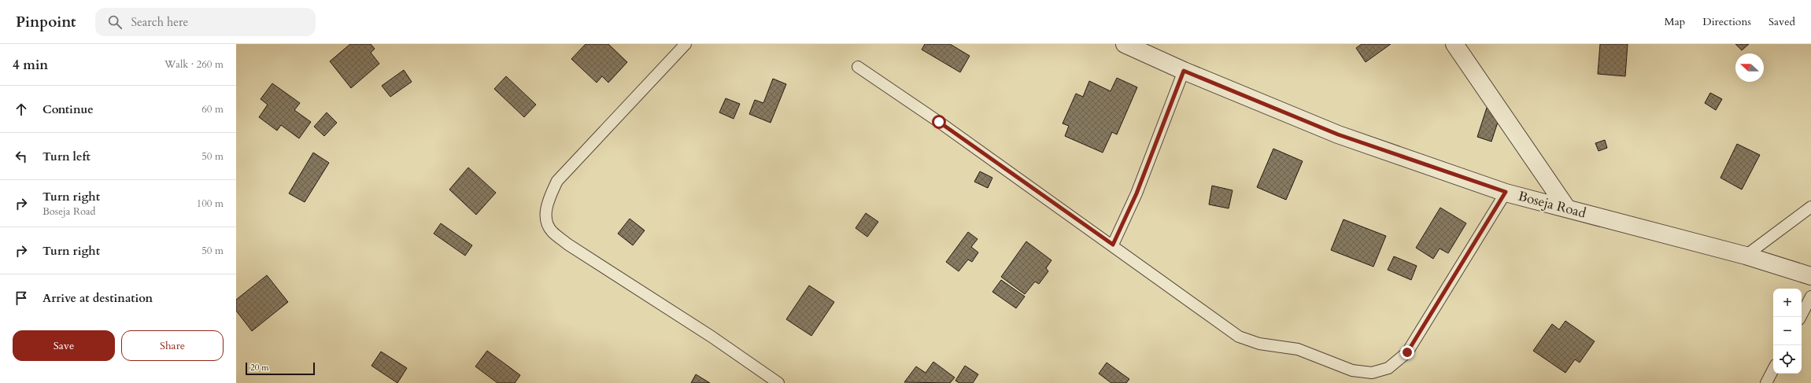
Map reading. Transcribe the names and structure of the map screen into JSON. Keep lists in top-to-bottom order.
{
  "streets": {
    "street": ["Boseja Road"]
  },
  "scale_bar": "20 m",
  "north": "left",
  "page": {
    "header": "Pinpoint",
    "search": "Search here",
    "nav": ["Map", "Directions", "Saved"],
    "heading": ["4 min", "Walk · 260 m"],
    "list": [
      ["Continue", "60 m"],
      ["Turn left", "50 m"],
      ["Turn right", "Boseja Road", "100 m"],
      ["Turn right", "50 m"],
      "Arrive at destination"
    ],
    "map_buttons": ["+", "−"],
    "buttons": ["Save", "Share"],
    "scale": "20 m"
  }
}
